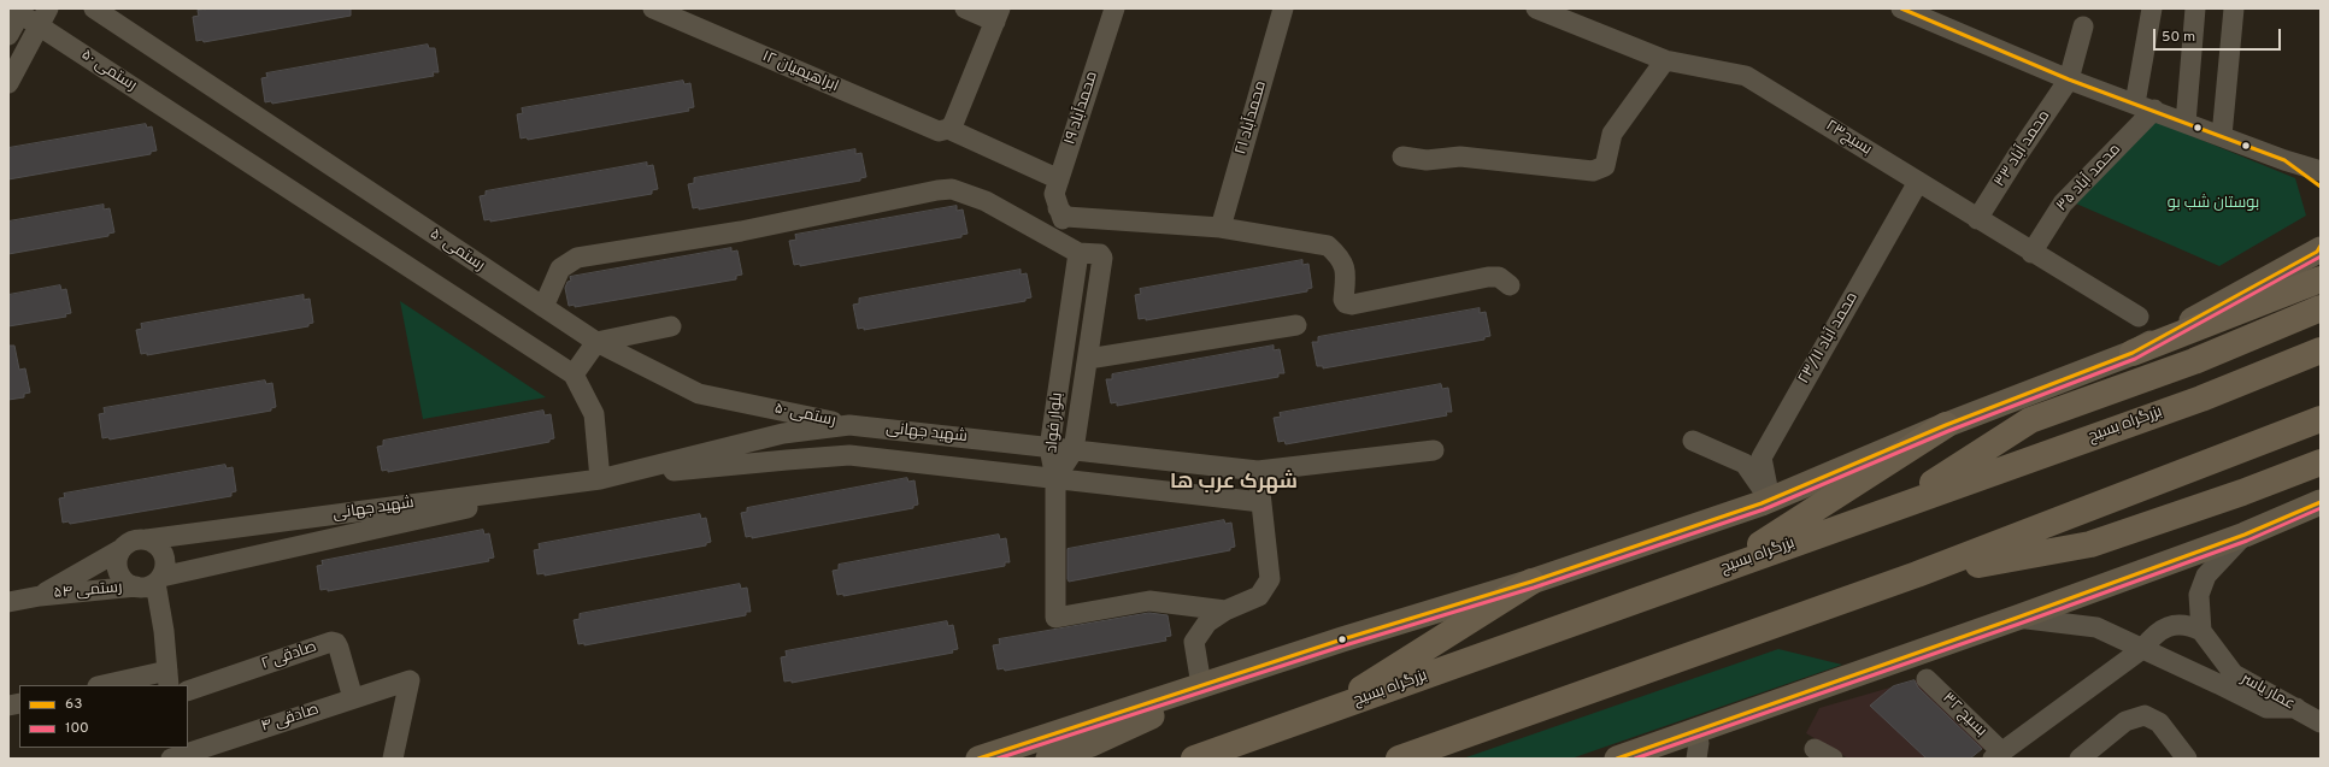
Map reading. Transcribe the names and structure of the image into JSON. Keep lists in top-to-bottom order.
{
  "streets": {
    "highway": ["بزرگراه بسیج"],
    "street": [
      "رستمی ۵۰",
      "ابراهیمیان ۱۲",
      "محمدآباد ۱۹",
      "محمدآباد ۲۱",
      "بسیج۲۳",
      "محمد آباد ۳۳",
      "محمد آباد ۳۵",
      "محمد آباد ۲۳/۱۱",
      "بلوار فواد",
      "شهید جهانی",
      "رستمی ۵۴",
      "صادقی ۲",
      "عمار یاسر",
      "بسیج ۳۲",
      "صادقی ۴"
    ]
  },
  "crossings": [
    ["رستمی ۵۰", "شهید جهانی"],
    ["ابراهیمیان ۱۲", "محمدآباد ۱۹"],
    ["بسیج۲۳", "محمد آباد ۳۳"],
    ["بسیج۲۳", "محمد آباد ۳۵"],
    ["بسیج۲۳", "محمد آباد ۲۳/۱۱"],
    ["بلوار فواد", "شهید جهانی"],
    ["شهید جهانی", "رستمی ۵۴"],
    ["صادقی ۲", "صادقی ۴"]
  ],
  "districts": ["شهرک عرب ها"],
  "parks": ["بوستان شب بو"],
  "lines": ["transit line 63", "transit line 100"],
  "legend": ["63", "100"],
  "scale_bar": "50 m"
}
